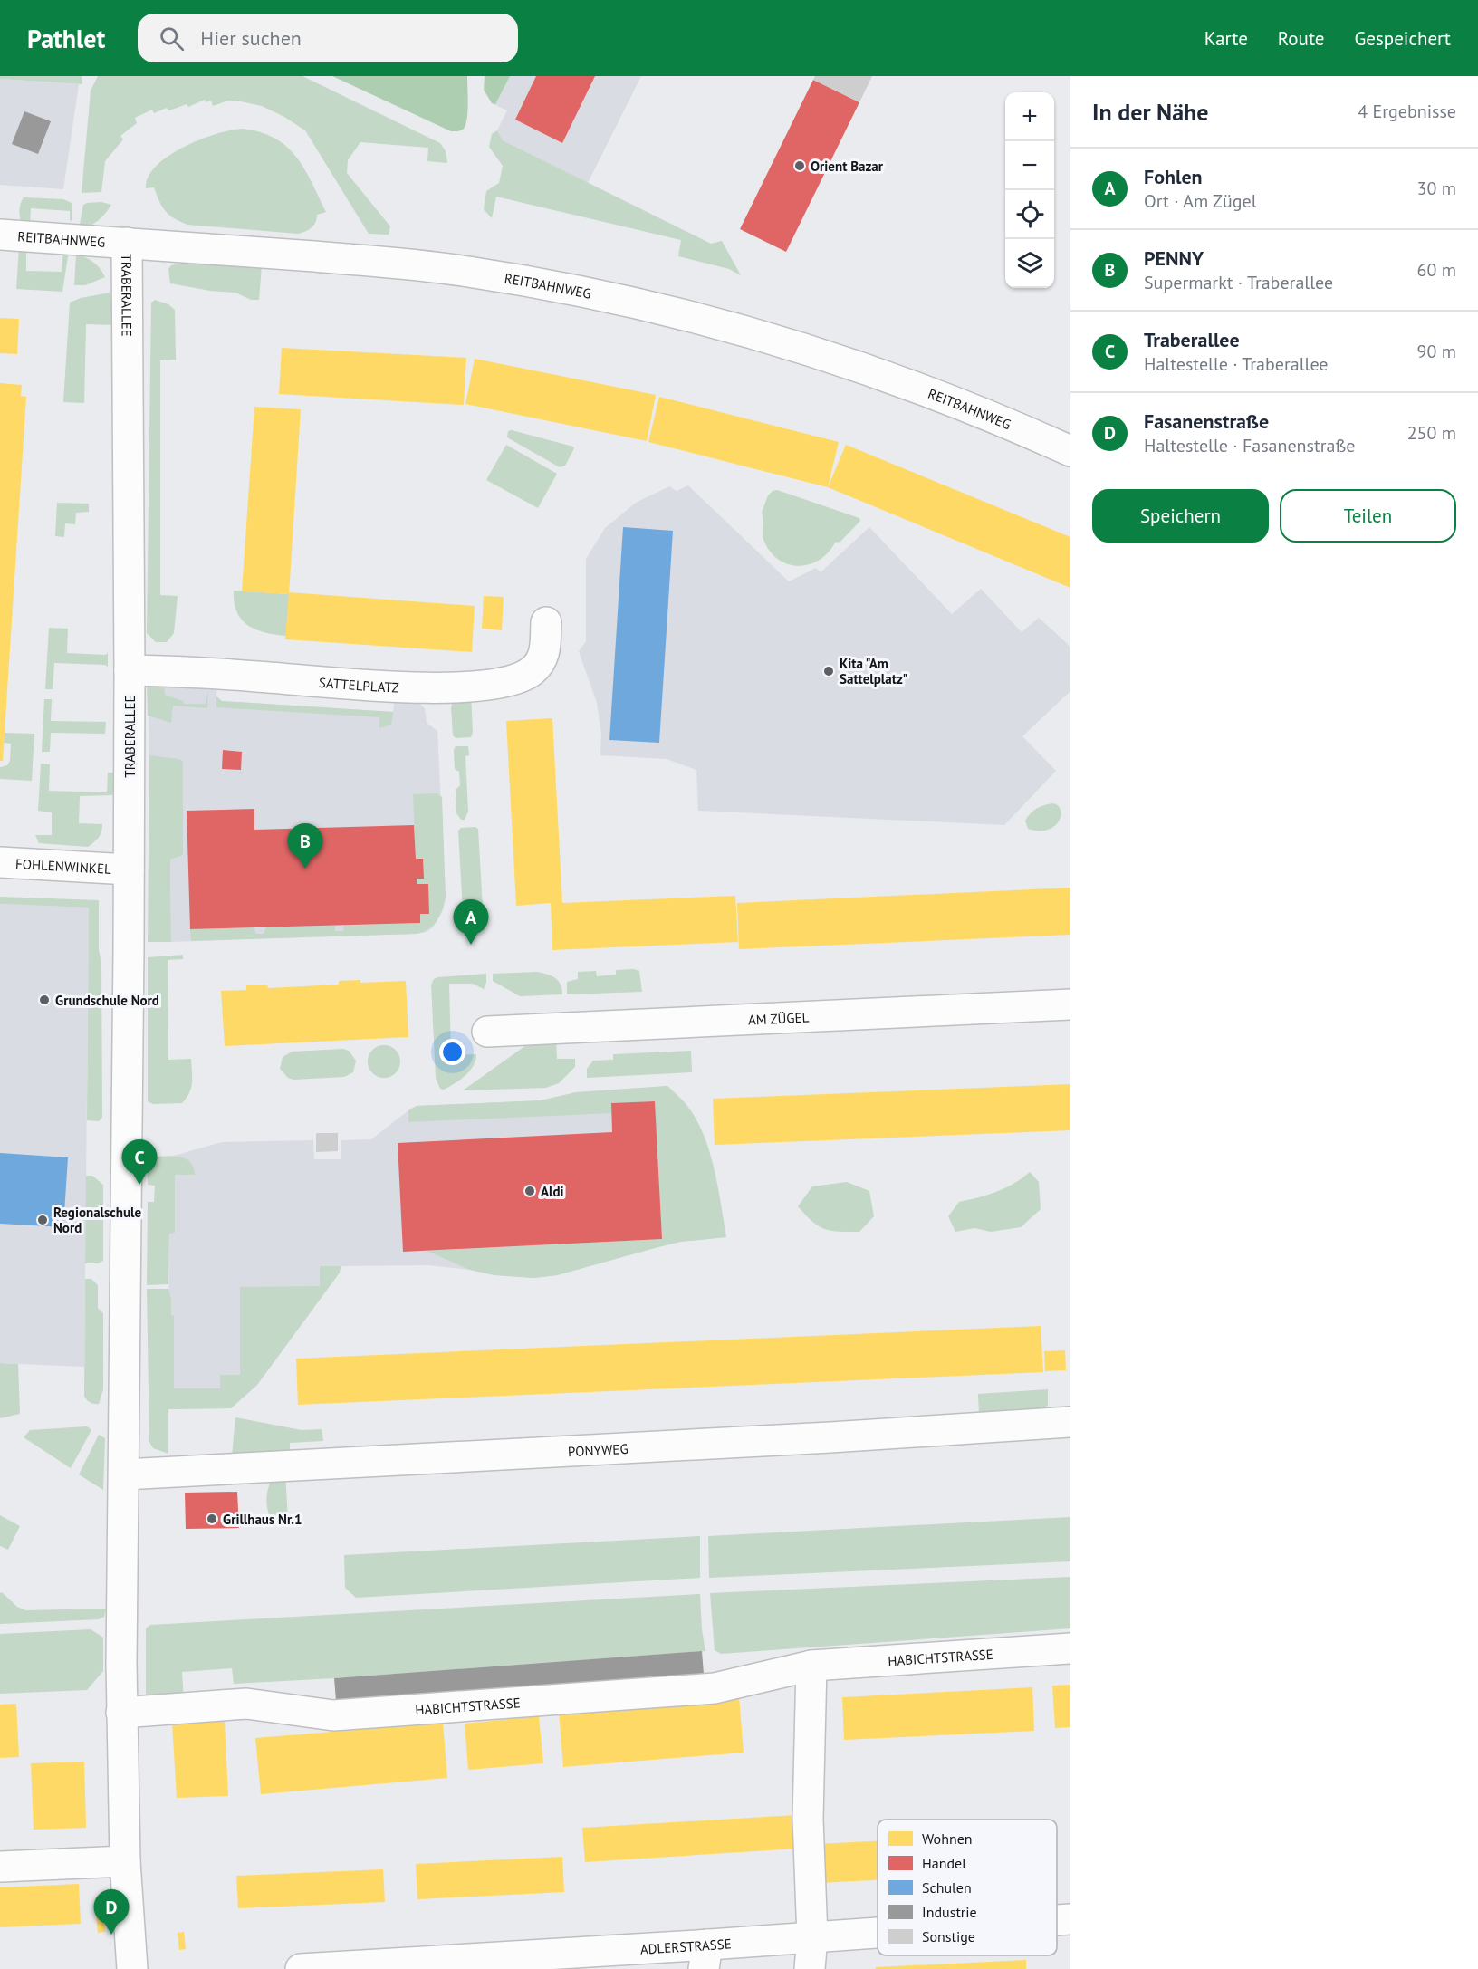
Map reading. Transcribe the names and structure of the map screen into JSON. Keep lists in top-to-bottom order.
{
  "streets": {
    "street": [
      "REITBAHNWEG",
      "TRABERALLEE",
      "SATTELPLATZ",
      "FOHLENWINKEL",
      "AM ZÜGEL",
      "PONYWEG",
      "HABICHTSTRASSE",
      "ADLERSTRASSE"
    ]
  },
  "crossings": [
    ["REITBAHNWEG", "TRABERALLEE"],
    ["TRABERALLEE", "SATTELPLATZ"],
    ["TRABERALLEE", "FOHLENWINKEL"],
    ["TRABERALLEE", "PONYWEG"],
    ["TRABERALLEE", "HABICHTSTRASSE"]
  ],
  "places": [
    "Orient Bazar",
    "Kita \"Am Sattelplatz\"",
    "Grundschule Nord",
    "Aldi",
    "Regionalschule Nord",
    "Grillhaus Nr.1"
  ],
  "legend": [
    "Wohnen",
    "Handel",
    "Schulen",
    "Industrie",
    "Sonstige"
  ],
  "page": {
    "header": "Pathlet",
    "search": "Hier suchen",
    "nav": ["Karte", "Route", "Gespeichert"],
    "heading": ["In der Nähe", "4 Ergebnisse"],
    "map_buttons": ["+", "−"],
    "list": [
      {
        "mark": "A",
        "name": "Fohlen",
        "note": "Ort · Am Zügel",
        "value": "30 m"
      },
      {
        "mark": "B",
        "name": "PENNY",
        "note": "Supermarkt · Traberallee",
        "value": "60 m"
      },
      {
        "mark": "C",
        "name": "Traberallee",
        "note": "Haltestelle · Traberallee",
        "value": "90 m"
      },
      {
        "mark": "D",
        "name": "Fasanenstraße",
        "note": "Haltestelle · Fasanenstraße",
        "value": "250 m"
      }
    ],
    "buttons": ["Speichern", "Teilen"],
    "pins": [
      "B",
      "A",
      "C",
      "D"
    ]
  }
}
